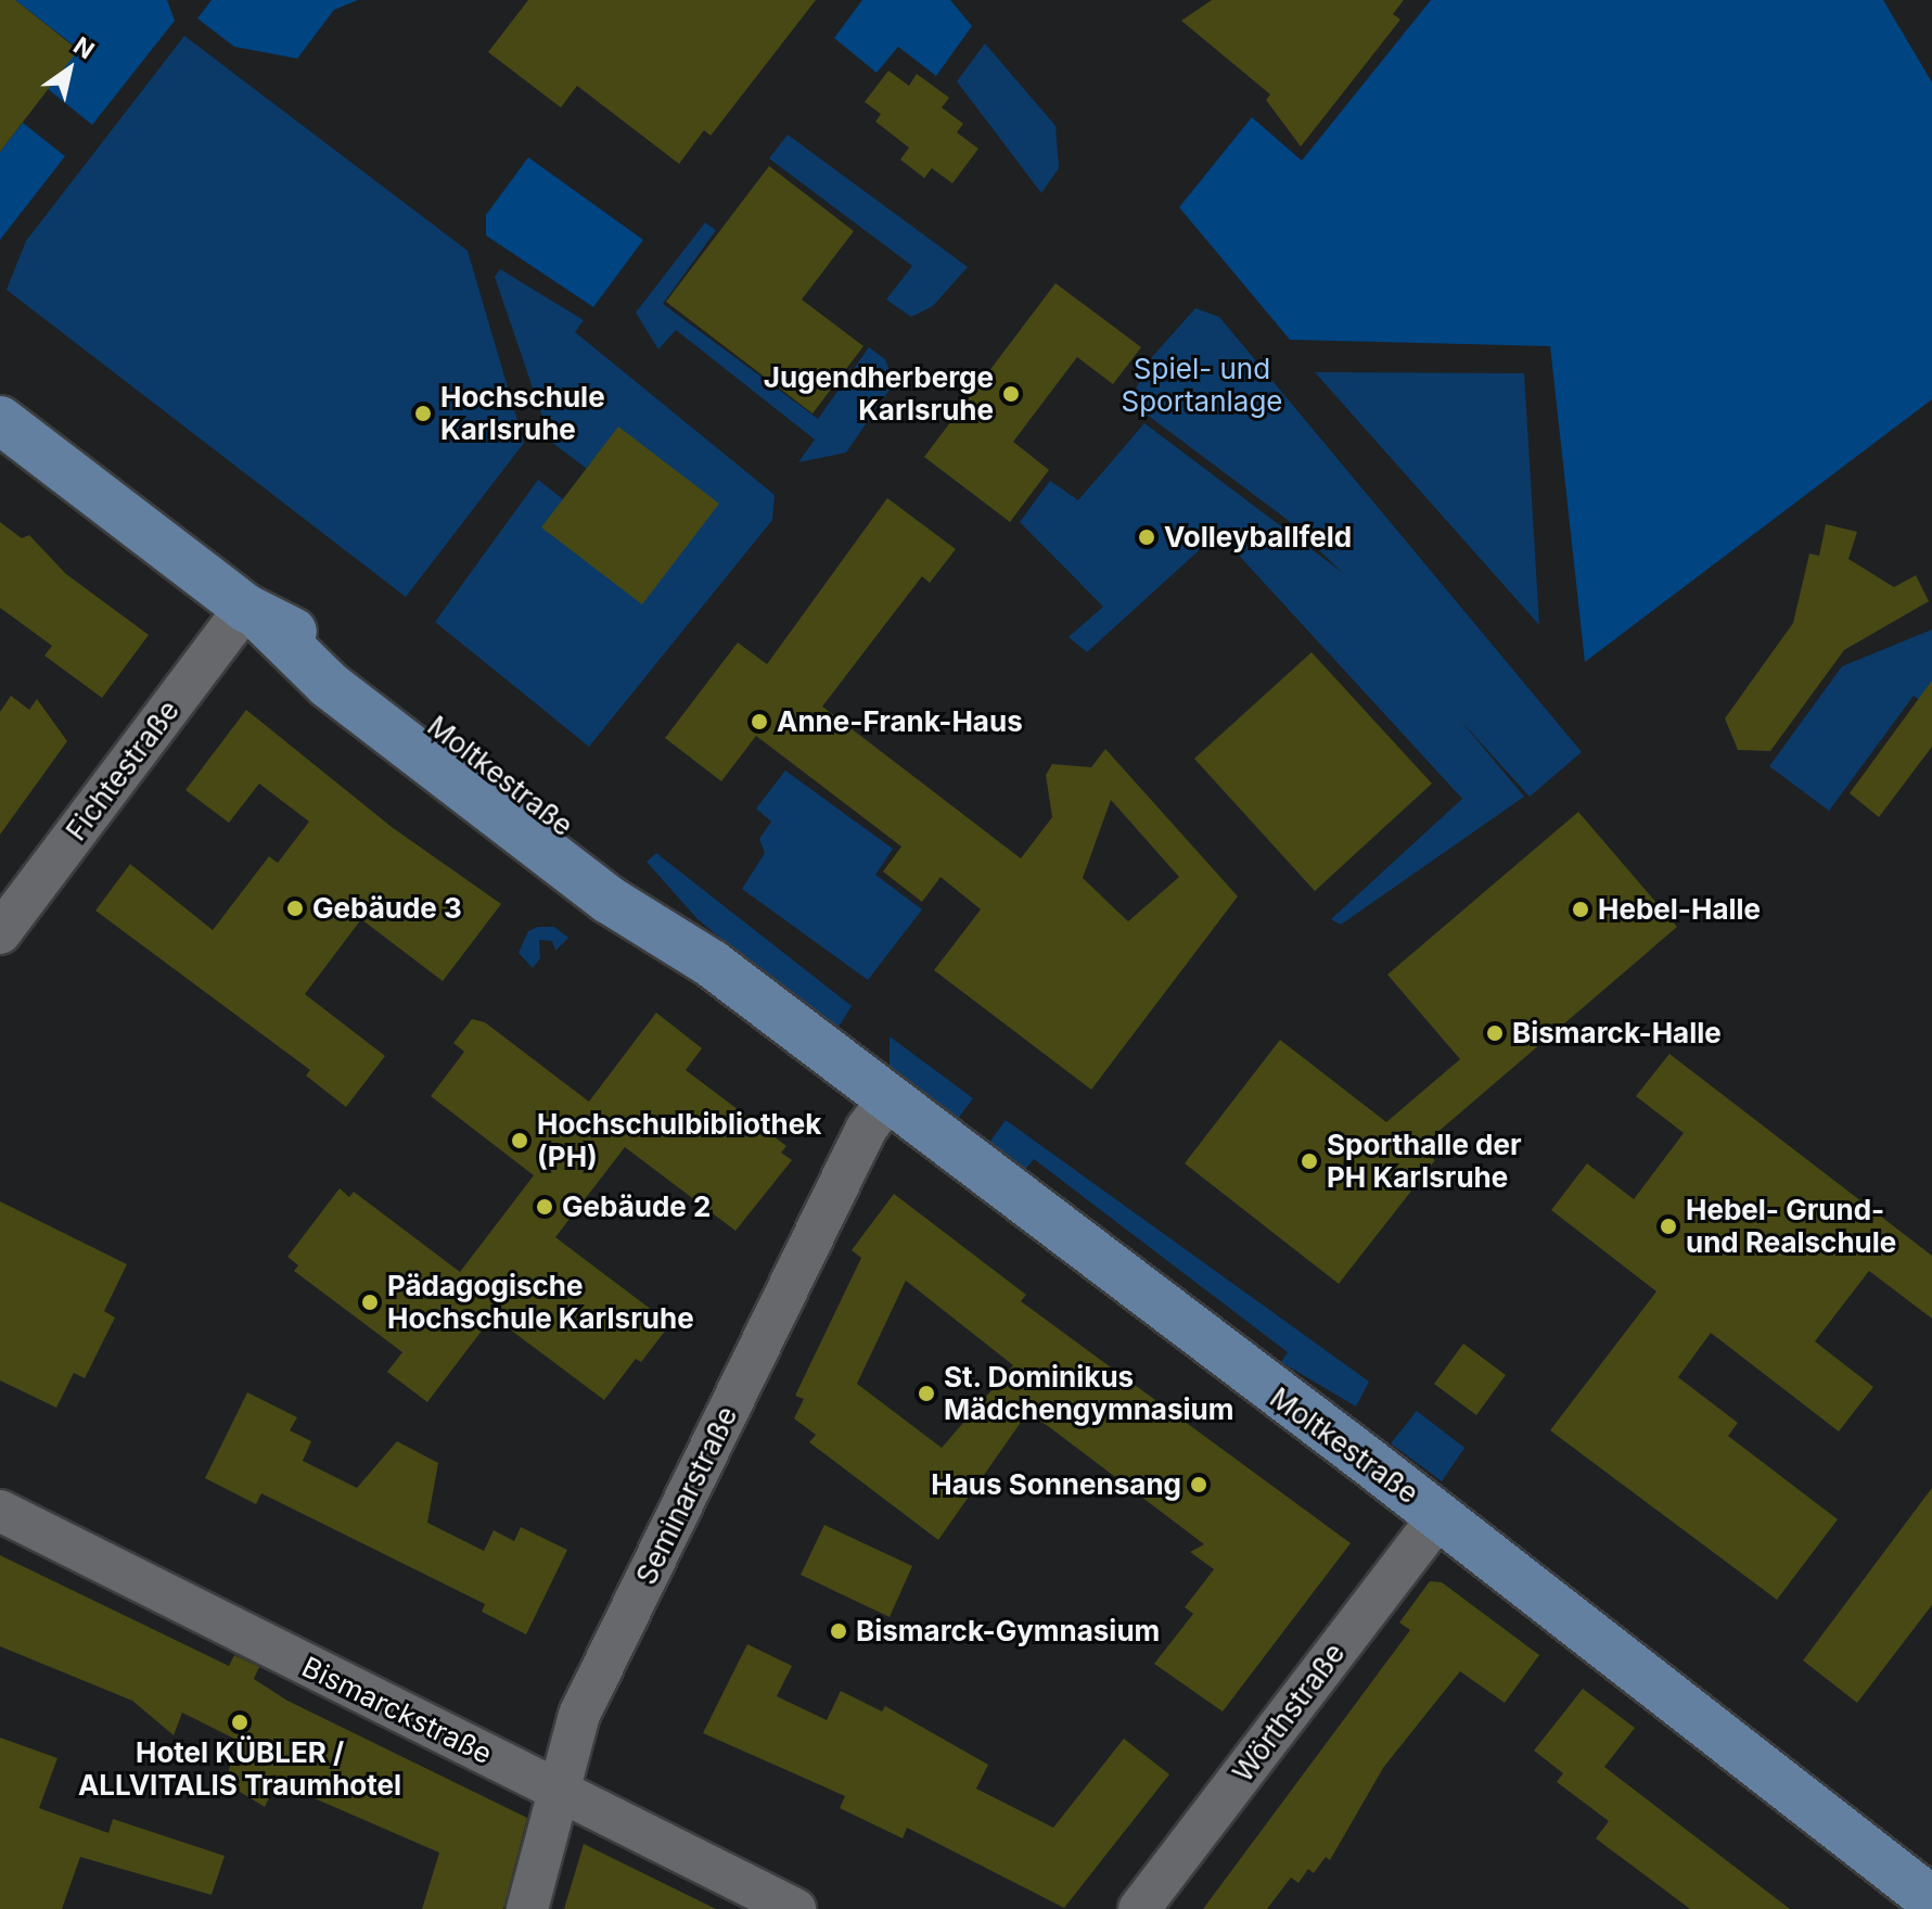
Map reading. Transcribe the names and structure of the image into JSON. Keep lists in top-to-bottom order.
{
  "streets": {
    "main road": ["Moltkestraße"],
    "street": [
      "Fichtestraße",
      "Seminarstraße",
      "Bismarckstraße",
      "Wörthstraße"
    ]
  },
  "crossings": [
    ["Fichtestraße", "Moltkestraße"],
    ["Moltkestraße", "Seminarstraße"],
    ["Moltkestraße", "Wörthstraße"],
    ["Seminarstraße", "Bismarckstraße"]
  ],
  "parks": ["Spiel- und Sportanlage"],
  "places": [
    "Jugendherberge Karlsruhe",
    "Hochschule Karlsruhe",
    "Volleyballfeld",
    "Anne-Frank-Haus",
    "Gebäude 3",
    "Hebel-Halle",
    "Bismarck-Halle",
    "Hochschulbibliothek (PH)",
    "Sporthalle der PH Karlsruhe",
    "Gebäude 2",
    "Hebel- Grund- und Realschule",
    "Pädagogische Hochschule Karlsruhe",
    "St. Dominikus Mädchengymnasium",
    "Haus Sonnensang",
    "Bismarck-Gymnasium",
    "Hotel KÜBLER / ALLVITALIS Traumhotel"
  ],
  "north": "top right"
}
